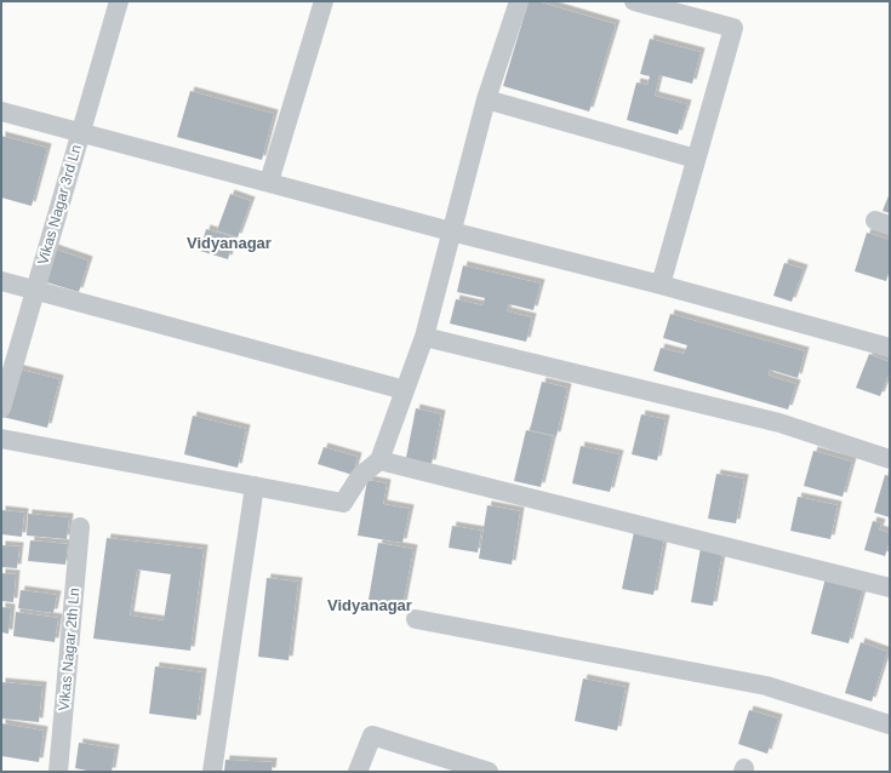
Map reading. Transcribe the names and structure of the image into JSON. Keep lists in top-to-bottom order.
{
  "streets": {
    "street": ["Vikas Nagar 3rd Ln", "Vikas Nagar 2th Ln"]
  },
  "districts": ["Vidyanagar", "Vidyanagar"]
}
